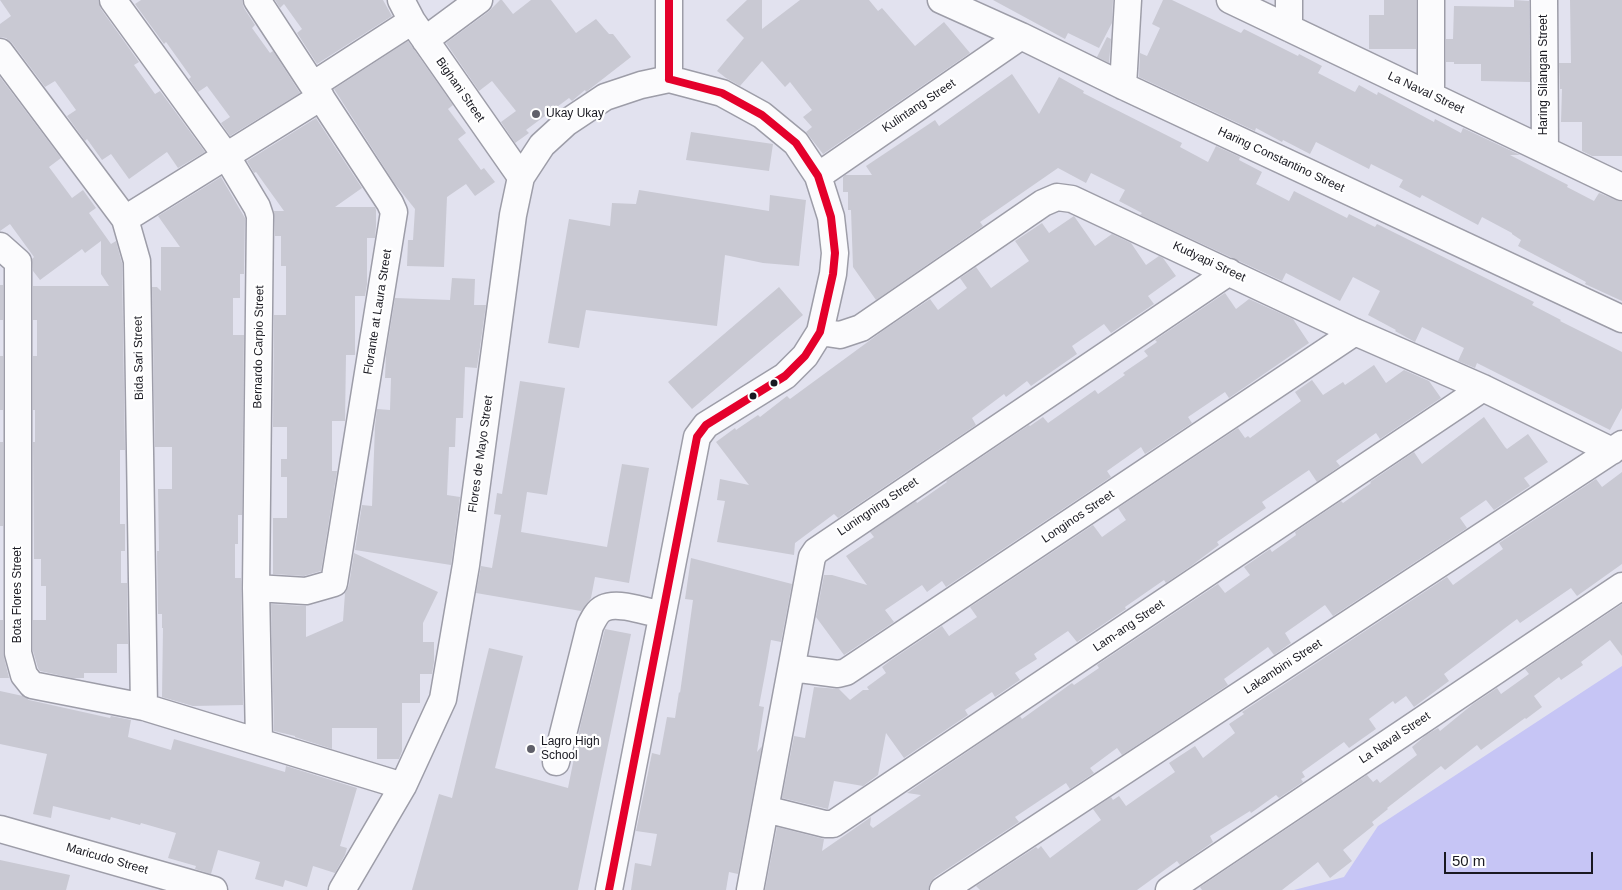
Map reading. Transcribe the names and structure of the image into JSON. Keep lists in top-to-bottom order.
{
  "streets": {
    "street": [
      "Haring Silangan Street",
      "Bighani Street",
      "La Naval Street",
      "Kulintang Street",
      "Haring Constantino Street",
      "Kudyapi Street",
      "Florante at Laura Street",
      "Bernardo Carpio Street",
      "Bida Sari Street",
      "Flores de Mayo Street",
      "Luningning Street",
      "Longinos Street",
      "Bota Flores Street",
      "Lam-ang Street",
      "Lakambini Street",
      "Maricudo Street"
    ]
  },
  "crossings": [
    ["Haring Silangan Street", "La Naval Street"],
    ["Bighani Street", "Flores de Mayo Street"],
    ["Kulintang Street", "Haring Constantino Street"],
    ["Kudyapi Street", "Luningning Street"],
    ["Kudyapi Street", "Longinos Street"],
    ["Kudyapi Street", "Lam-ang Street"],
    ["Kudyapi Street", "Lakambini Street"],
    ["Florante at Laura Street", "Bernardo Carpio Street"],
    ["Bernardo Carpio Street", "Bota Flores Street"],
    ["Bida Sari Street", "Bota Flores Street"],
    ["Flores de Mayo Street", "Bota Flores Street"],
    ["Luningning Street", "Longinos Street"],
    ["Luningning Street", "Lam-ang Street"]
  ],
  "places": ["Ukay Ukay", "Lagro High School"],
  "scale_bar": "50 m"
}
